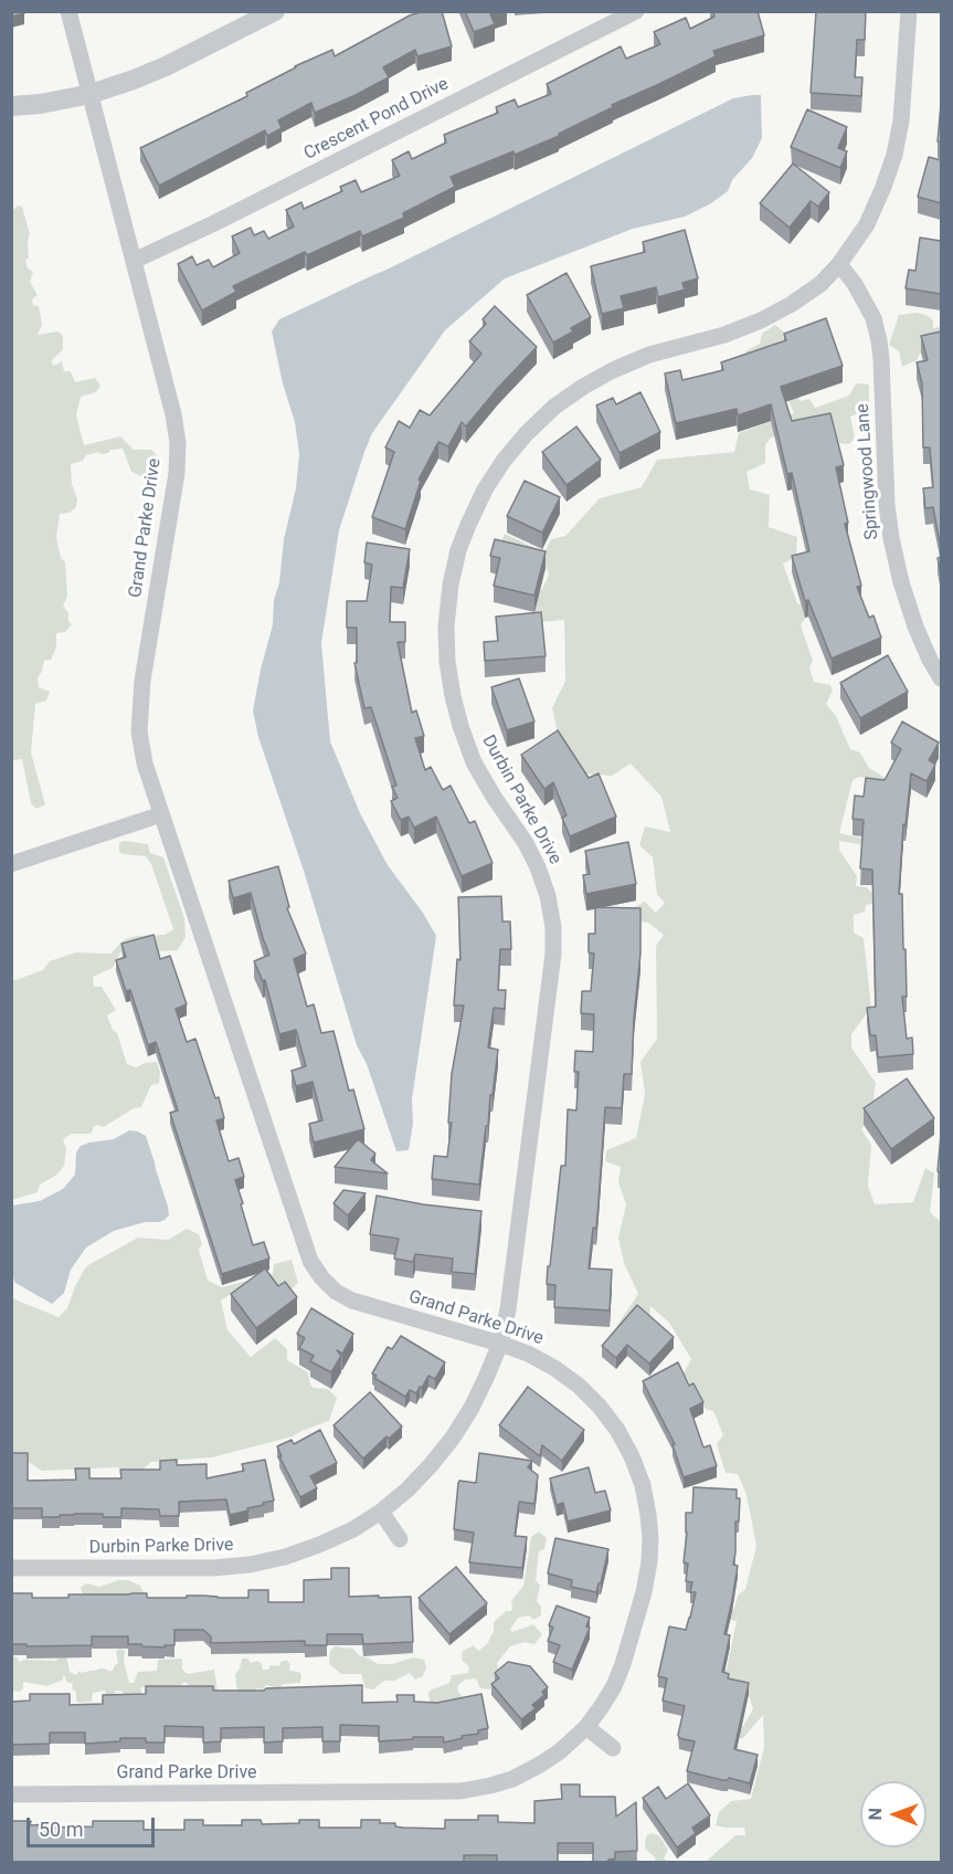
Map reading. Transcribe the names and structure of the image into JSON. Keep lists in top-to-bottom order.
{
  "streets": {
    "street": [
      "Crescent Pond Drive",
      "Springwood Lane",
      "Grand Parke Drive",
      "Durbin Parke Drive"
    ]
  },
  "crossings": [
    ["Crescent Pond Drive", "Grand Parke Drive"],
    ["Springwood Lane", "Durbin Parke Drive"],
    ["Grand Parke Drive", "Durbin Parke Drive"]
  ],
  "scale_bar": "50 m",
  "north": "left"
}
